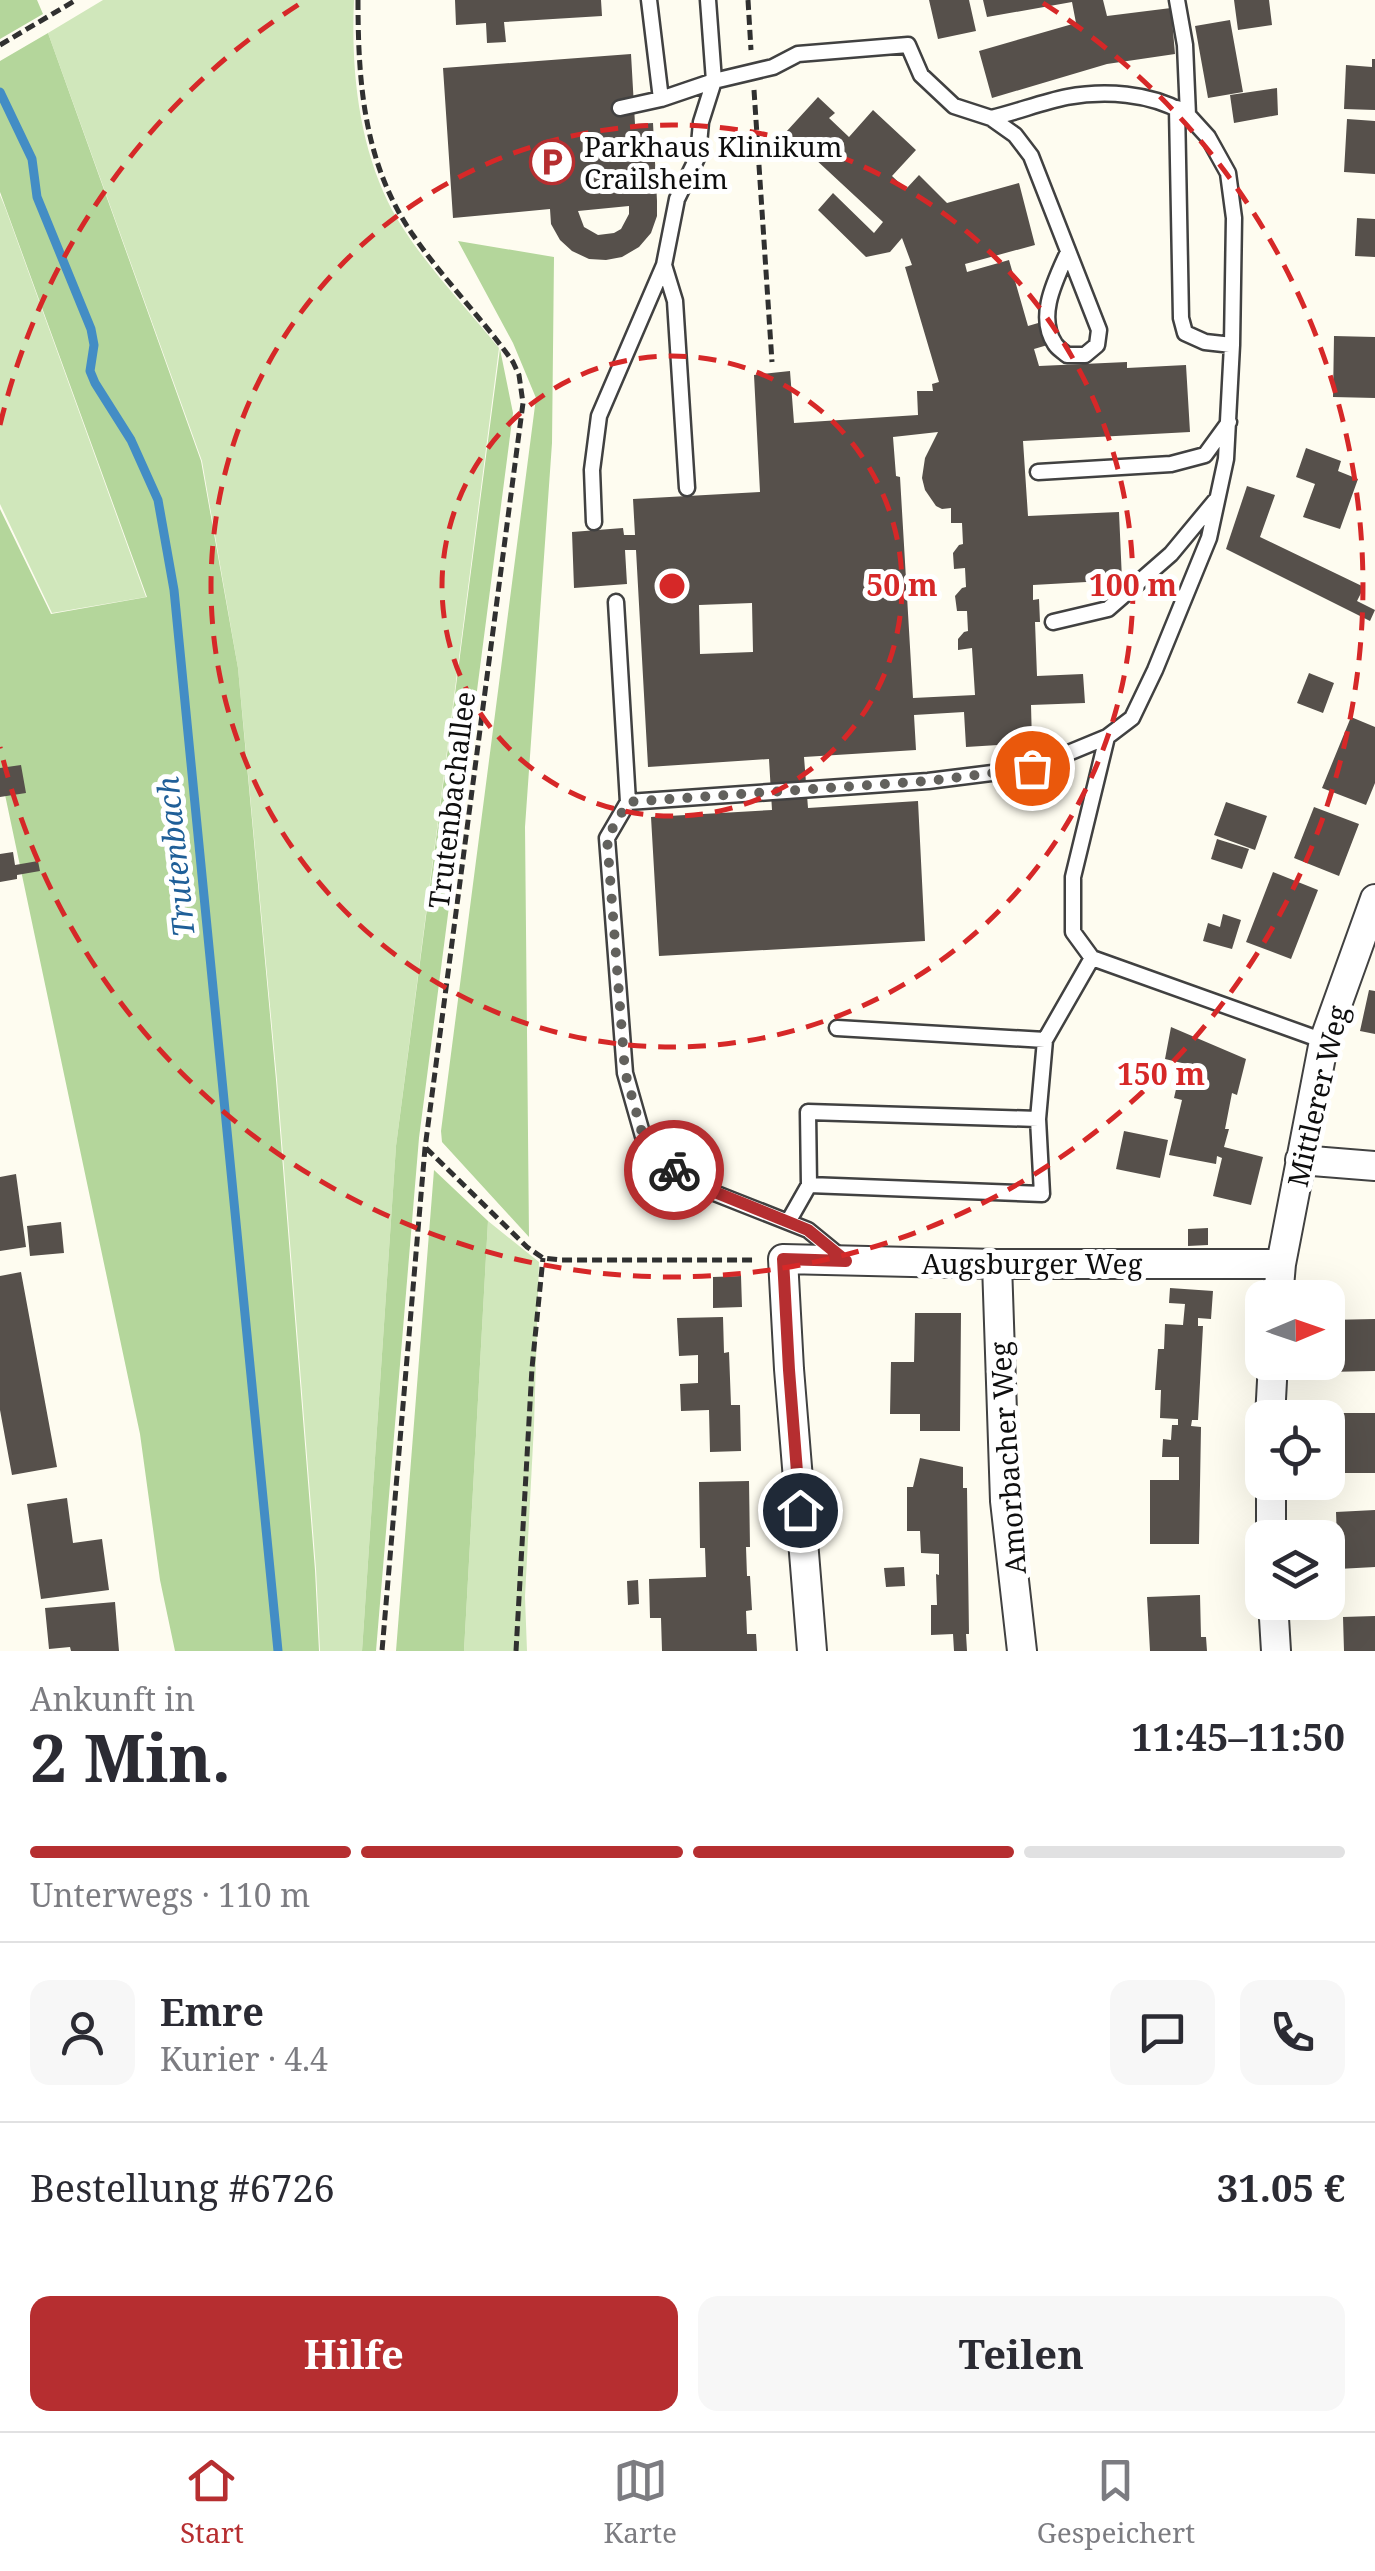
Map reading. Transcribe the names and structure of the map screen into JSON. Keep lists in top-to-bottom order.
{
  "streets": {
    "street": ["Mittlerer Weg", "Augsburger Weg", "Amorbacher Weg"],
    "path": ["Trutenbachallee"]
  },
  "crossings": [
    ["Mittlerer Weg", "Augsburger Weg"],
    ["Augsburger Weg", "Amorbacher Weg"]
  ],
  "water": ["Trutenbach"],
  "places": {
    "parking": ["Parkhaus Klinikum Crailsheim"]
  },
  "north": "right",
  "page": {
    "heading": ["2 Min.", "Ankunft in", "11:45–11:50"],
    "panel": [
      "Emre",
      "Kurier · 4.4",
      "Bestellung #6726",
      "31.05 €"
    ],
    "bar": "Unterwegs · 110 m",
    "buttons": ["Hilfe", "Teilen"],
    "tabs": ["Start", "Karte", "Gespeichert"]
  },
  "rings": ["50 m", "100 m", "150 m"]
}
